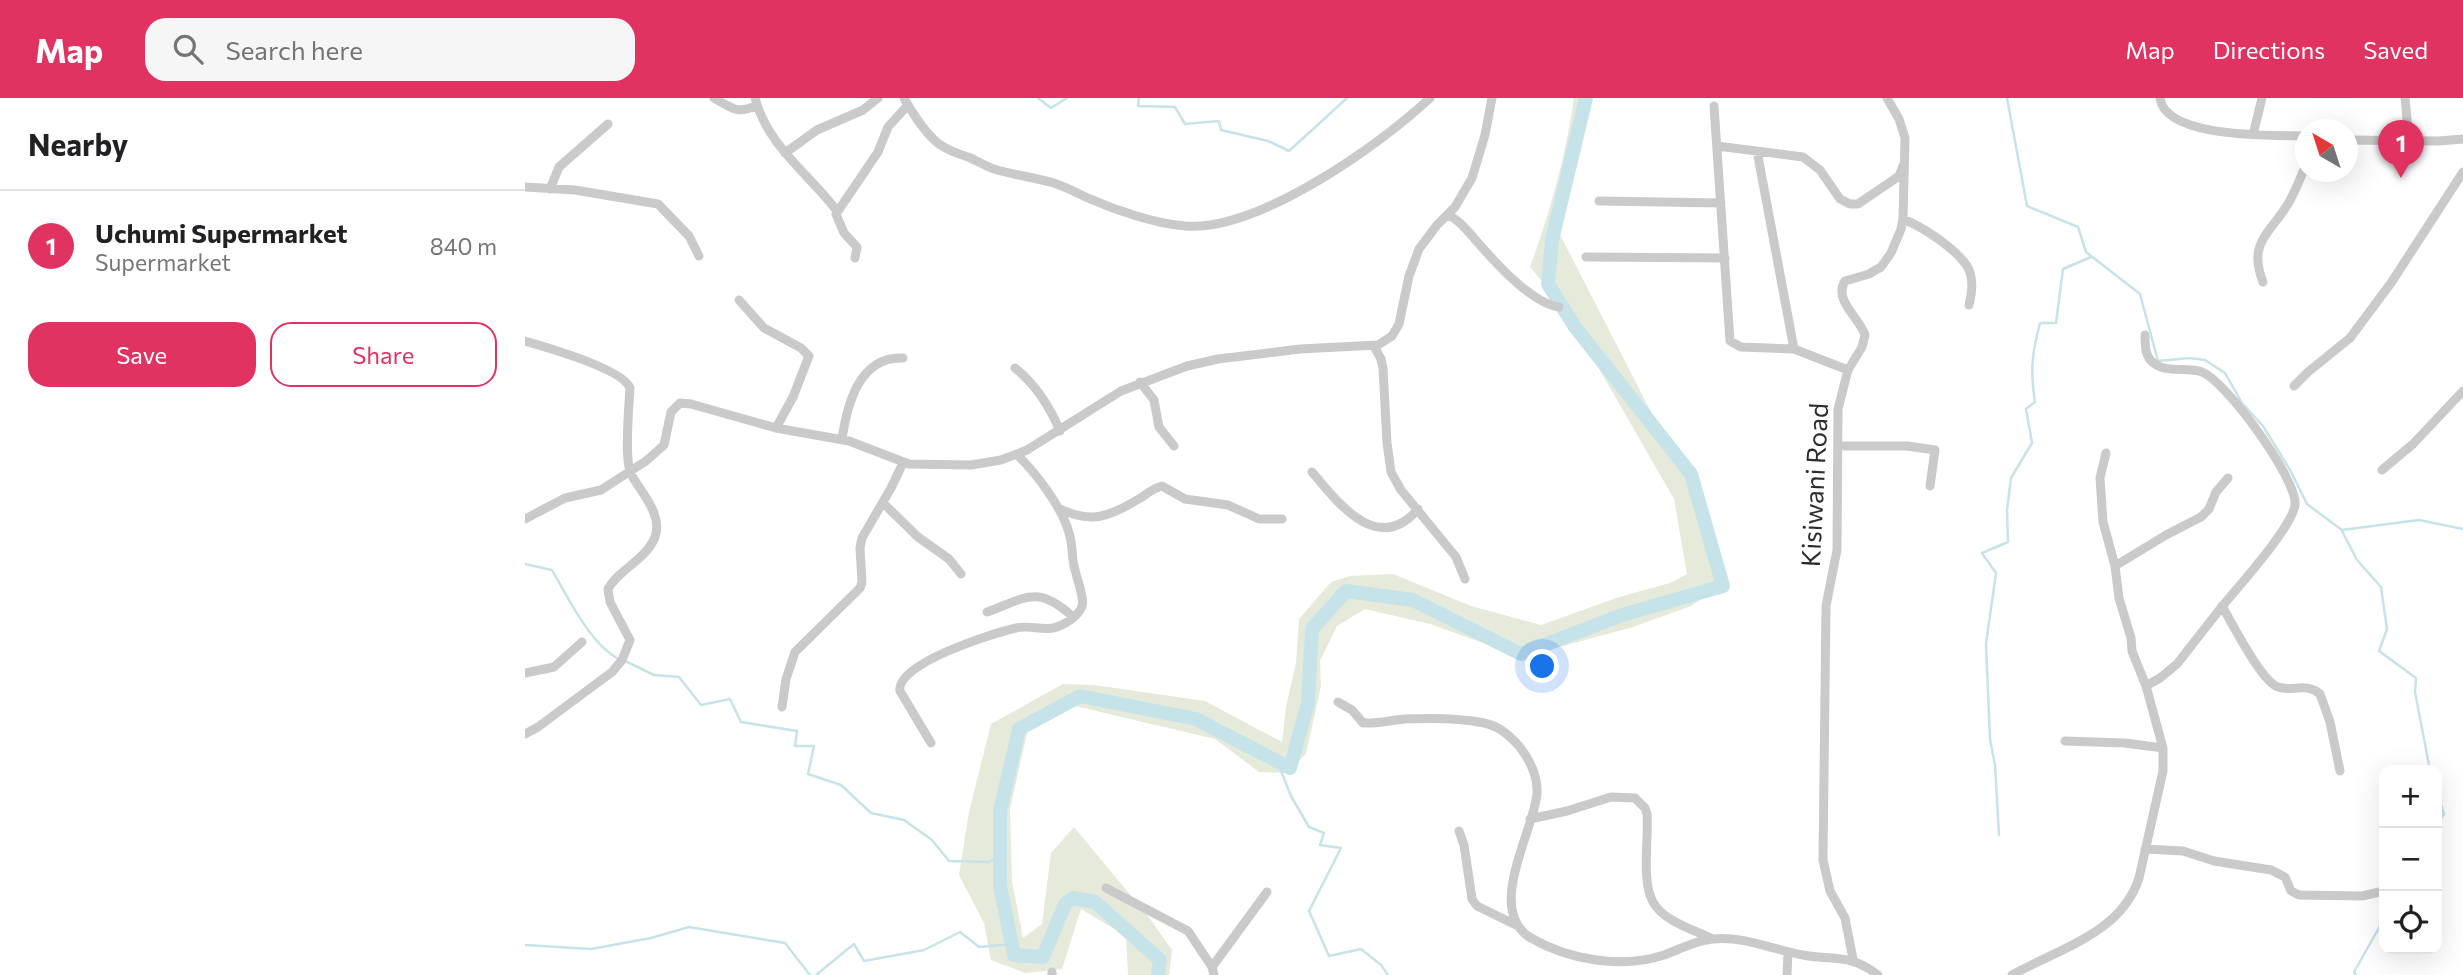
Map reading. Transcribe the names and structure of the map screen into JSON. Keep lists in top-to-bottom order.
{
  "streets": {
    "street": ["Kisiwani Road"]
  },
  "north": "top left",
  "page": {
    "header": "Map",
    "search": "Search here",
    "nav": ["Map", "Directions", "Saved"],
    "heading": "Nearby",
    "pins": "1",
    "list": [
      {
        "mark": "1",
        "name": "Uchumi Supermarket",
        "note": "Supermarket",
        "value": "840 m"
      }
    ],
    "buttons": ["Save", "Share"],
    "map_buttons": ["+", "−"]
  }
}
